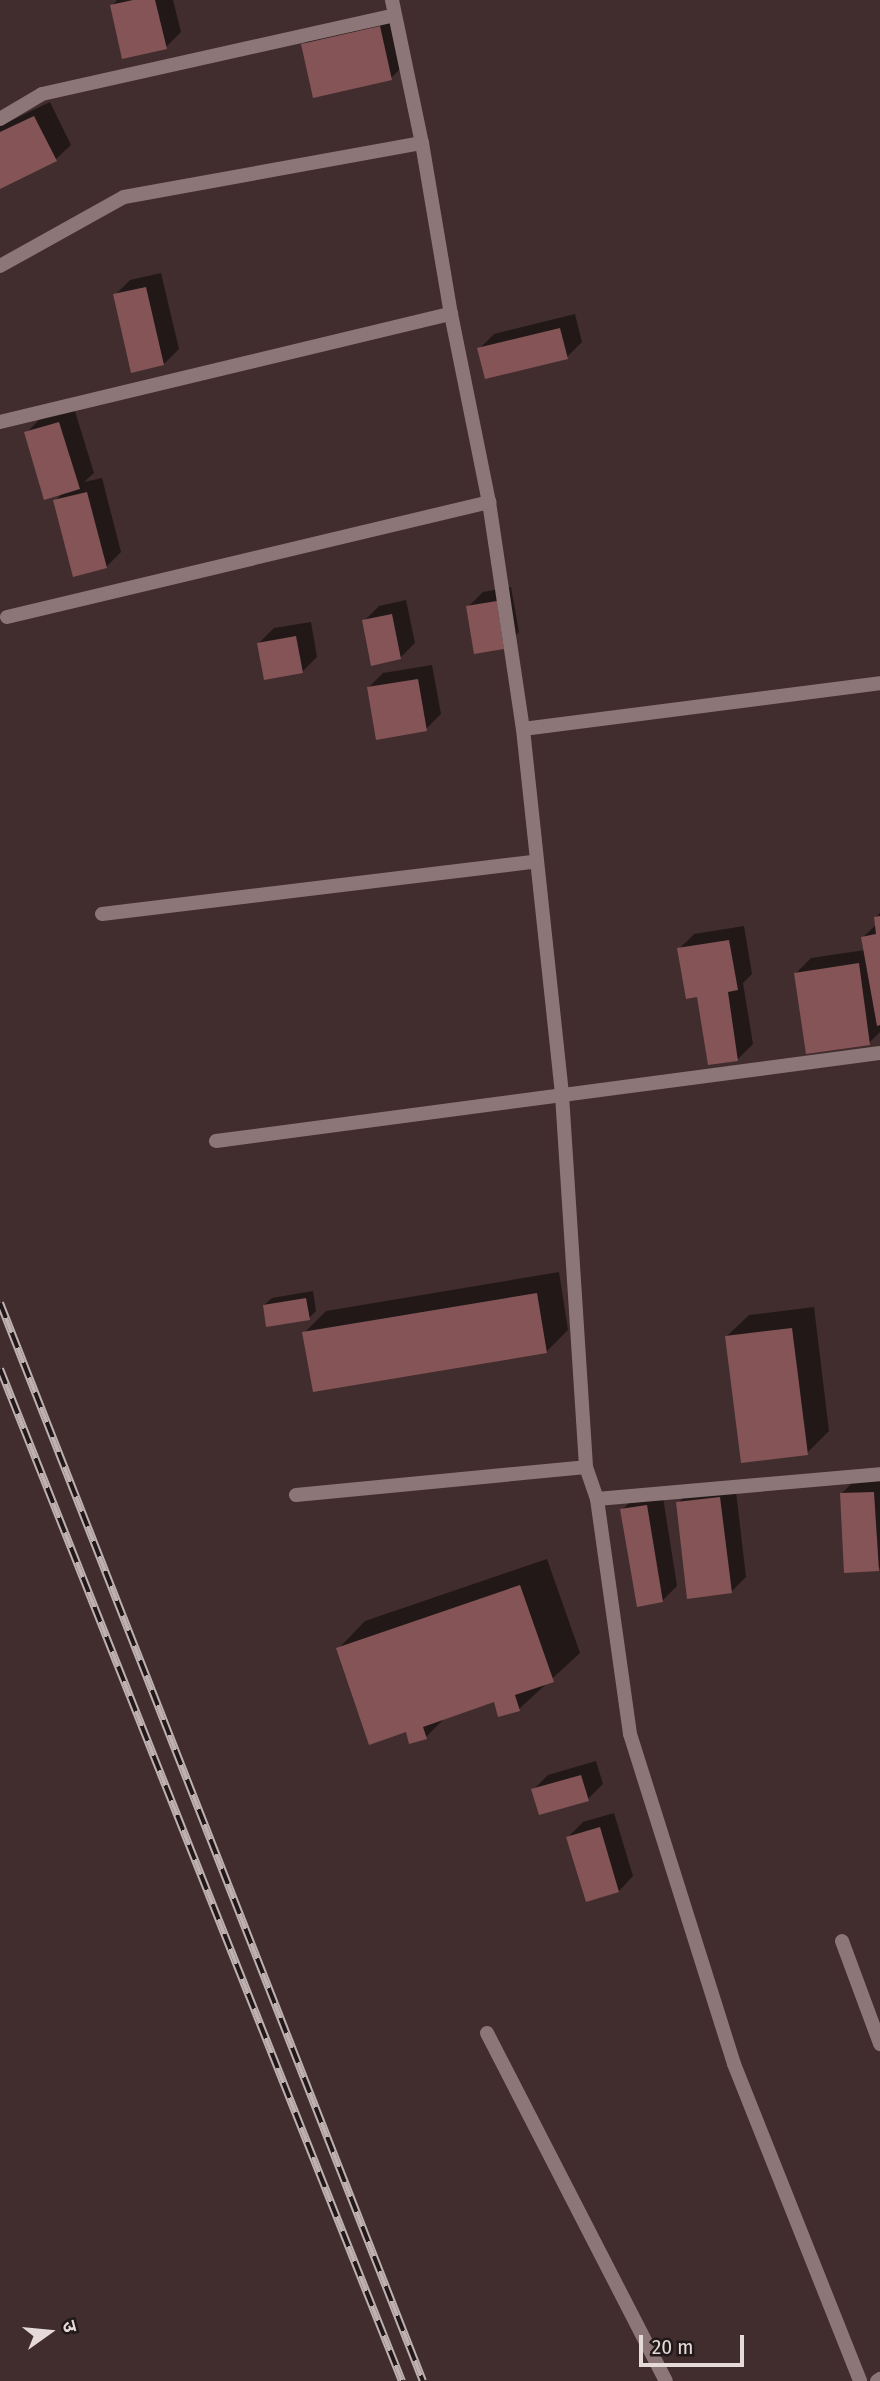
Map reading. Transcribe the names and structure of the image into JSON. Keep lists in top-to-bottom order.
{
  "scale_bar": "20 m",
  "north": "right"
}
